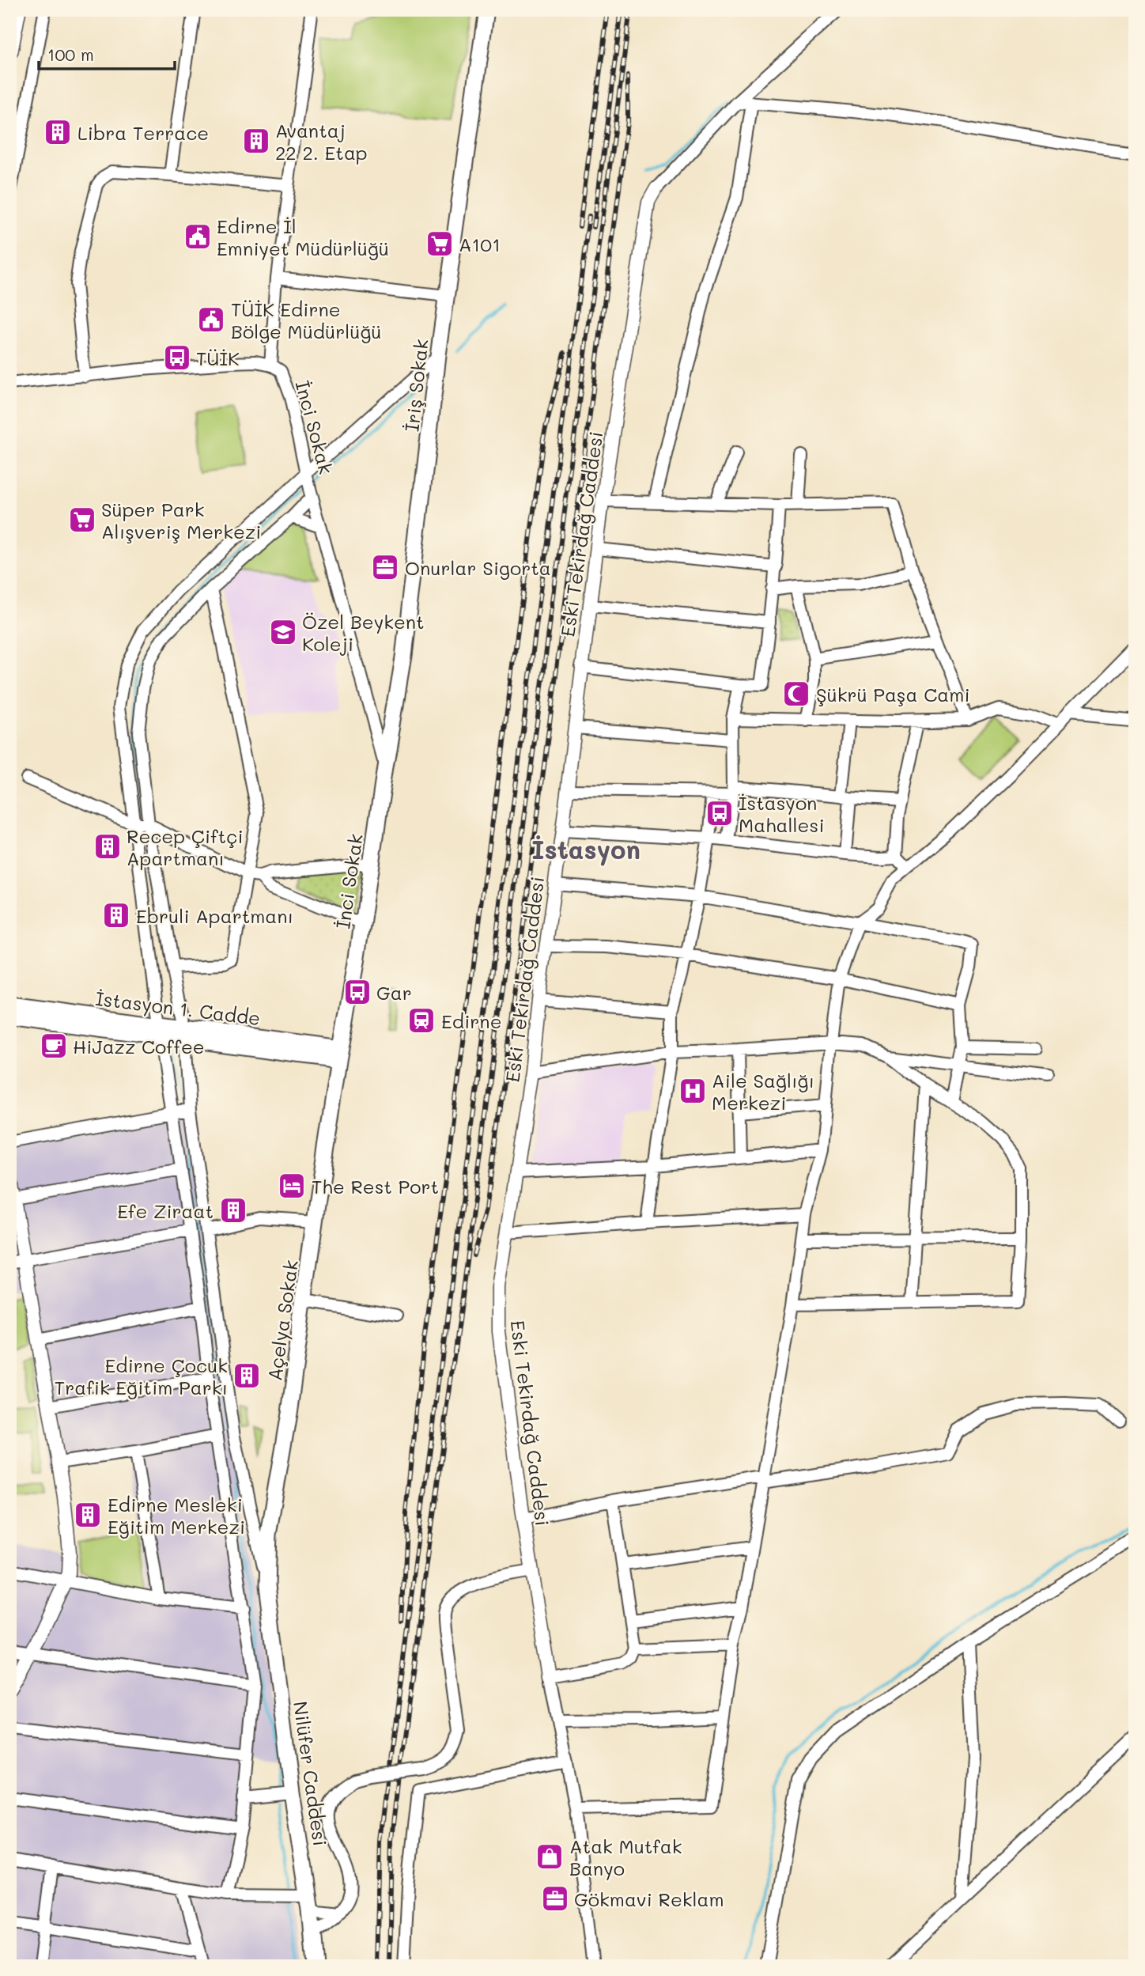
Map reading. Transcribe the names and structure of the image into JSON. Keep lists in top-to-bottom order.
{
  "streets": {
    "main road": [
      "İriş Sokak",
      "İnci Sokak",
      "İstasyon 1. Cadde",
      "Açelya Sokak",
      "Nilüfer Caddesi"
    ],
    "street": ["Eski Tekirdağ Caddesi"]
  },
  "crossings": [
    ["İriş Sokak", "İnci Sokak"],
    ["İnci Sokak", "İstasyon 1. Cadde"],
    ["İnci Sokak", "Açelya Sokak"],
    ["İstasyon 1. Cadde", "Açelya Sokak"],
    ["Açelya Sokak", "Nilüfer Caddesi"]
  ],
  "districts": ["İstasyon"],
  "places": {
    "building": [
      "Libra Terrace",
      "Avantaj 22 2. Etap",
      "Recep Çiftçi Apartmanı",
      "Ebruli Apartmanı",
      "Efe Ziraat",
      "Edirne Çocuk Trafik Eğitim Parkı",
      "Edirne Mesleki Eğitim Merkezi"
    ],
    "public building": ["Edirne İl Emniyet Müdürlüğü", "TÜİK Edirne Bölge Müdürlüğü"],
    "supermarket": ["A101", "Süper Park Alışveriş Merkezi"],
    "bus stop": ["TÜİK", "İstasyon Mahallesi", "Gar"],
    "office": ["Onurlar Sigorta", "Gökmavi Reklam"],
    "school or university": ["Özel Beykent Koleji"],
    "mosque": ["Şükrü Paşa Cami"],
    "station": ["Edirne"],
    "cafe": ["HiJazz Coffee"],
    "hospital": ["Aile Sağlığı Merkezi"],
    "hotel": ["The Rest Port"],
    "shop": ["Atak Mutfak Banyo"]
  },
  "scale_bar": "100 m"
}
